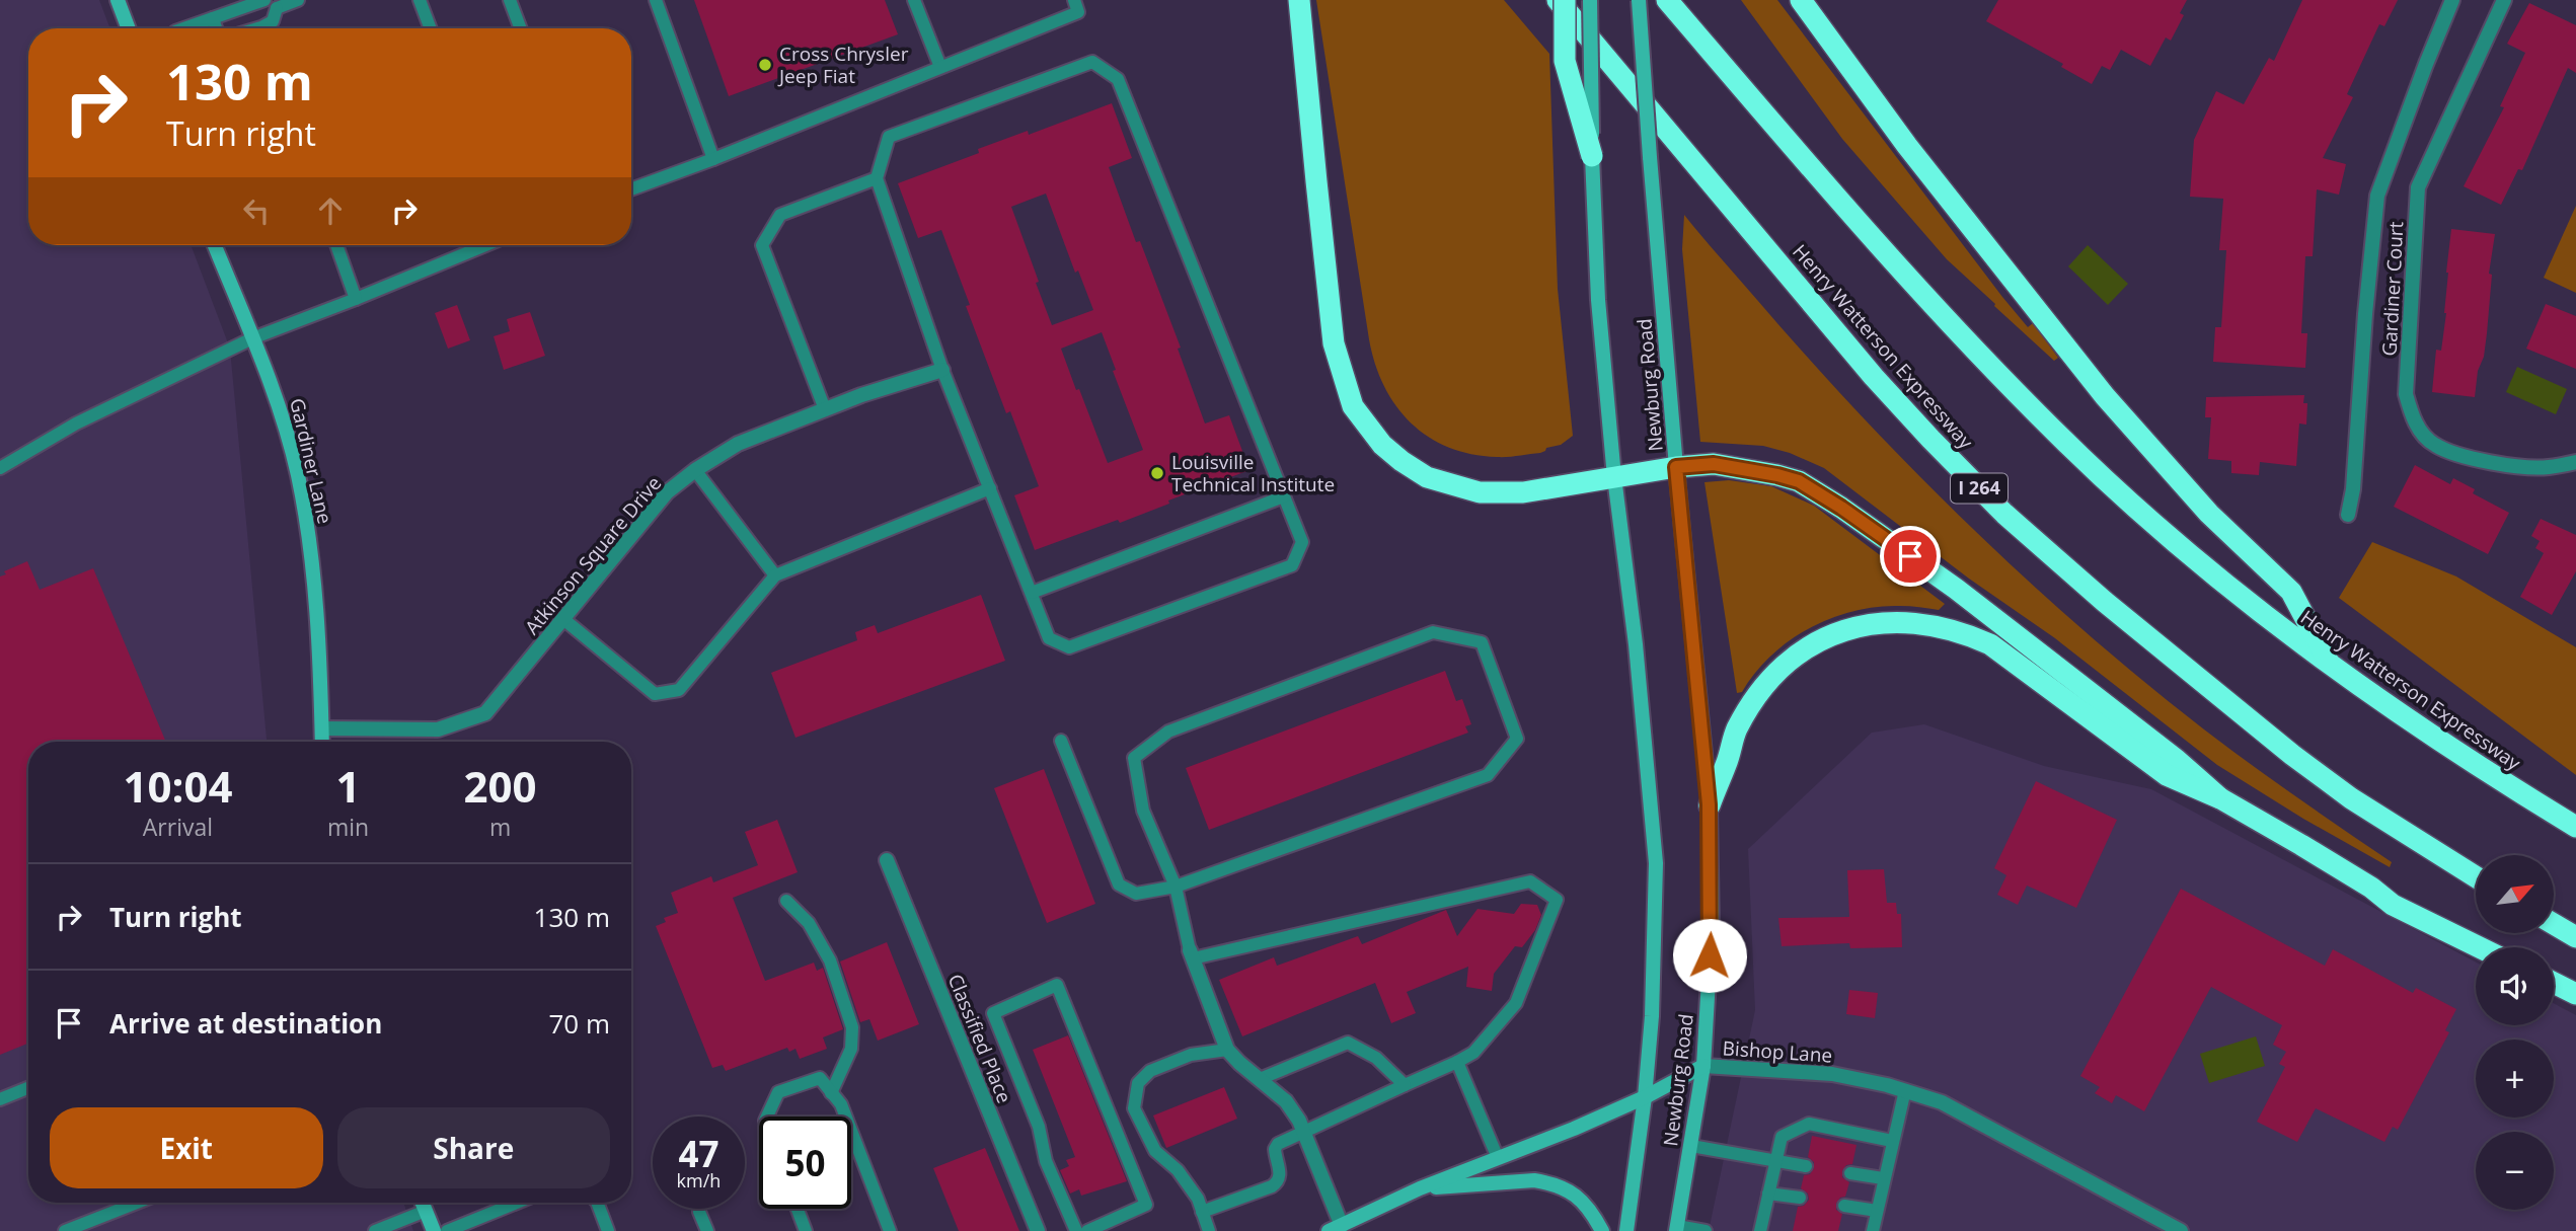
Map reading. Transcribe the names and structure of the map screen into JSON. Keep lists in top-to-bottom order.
{
  "streets": {
    "highway": ["Henry Watterson Expressway", "I 264"],
    "main road": ["Newburg Road", "Gardiner Lane", "Bishop Lane"],
    "street": ["Gardiner Court", "Atkinson Square Drive", "Classified Place"]
  },
  "crossings": [
    ["Newburg Road", "Bishop Lane"],
    ["Gardiner Lane", "Atkinson Square Drive"]
  ],
  "places": ["Cross Chrysler Jeep Fiat", "Louisville Technical Institute"],
  "north": "top right",
  "page": {
    "turn": ["130 m", "Turn right"],
    "eta": [
      "10:04",
      "Arrival",
      "1",
      "min",
      "200",
      "m"
    ],
    "map_buttons": ["+", "−"],
    "list": [
      {
        "name": "Turn right",
        "value": "130 m"
      },
      {
        "name": "Arrive at destination",
        "value": "70 m"
      }
    ],
    "buttons": ["Exit", "Share"],
    "speed": "47 km/h",
    "limit": "50"
  }
}
